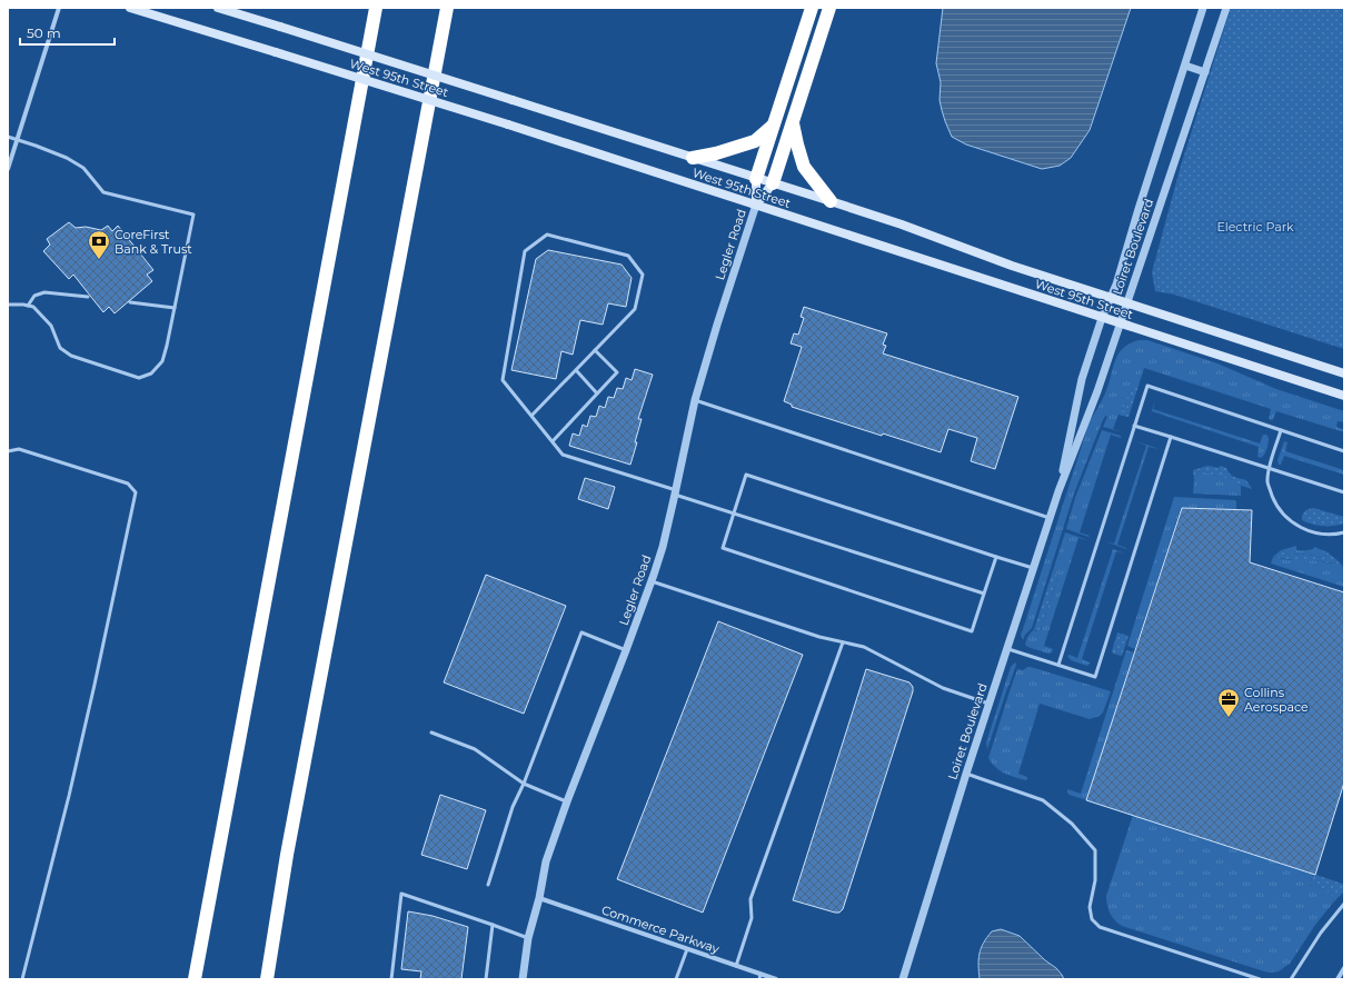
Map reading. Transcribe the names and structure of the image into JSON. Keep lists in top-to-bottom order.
{
  "streets": {
    "main road": ["West 95th Street"],
    "street": ["Legler Road", "Loiret Boulevard", "Commerce Parkway"]
  },
  "crossings": [
    ["West 95th Street", "Legler Road"],
    ["West 95th Street", "Loiret Boulevard"],
    ["Legler Road", "Commerce Parkway"]
  ],
  "parks": ["Electric Park"],
  "places": {
    "bank": ["CoreFirst Bank & Trust"],
    "office": ["Collins Aerospace"]
  },
  "scale_bar": "50 m"
}
